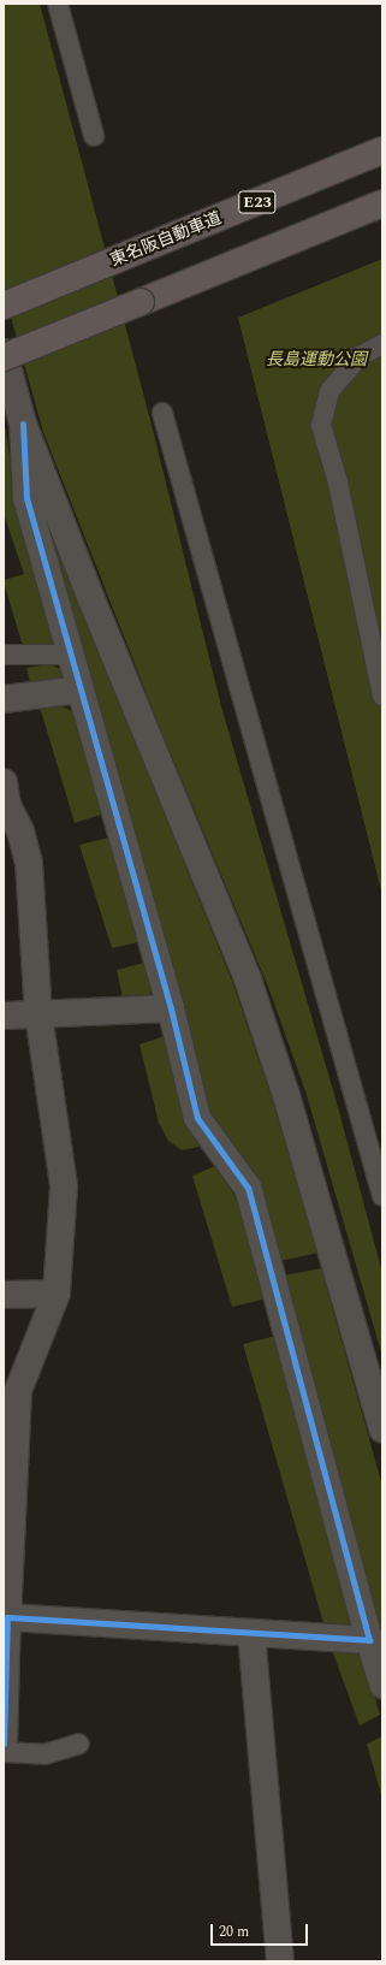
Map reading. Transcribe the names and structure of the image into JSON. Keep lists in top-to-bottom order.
{
  "streets": {
    "highway": ["E23", "東名阪自動車道"]
  },
  "parks": ["長島運動公園"],
  "scale_bar": "20 m"
}
